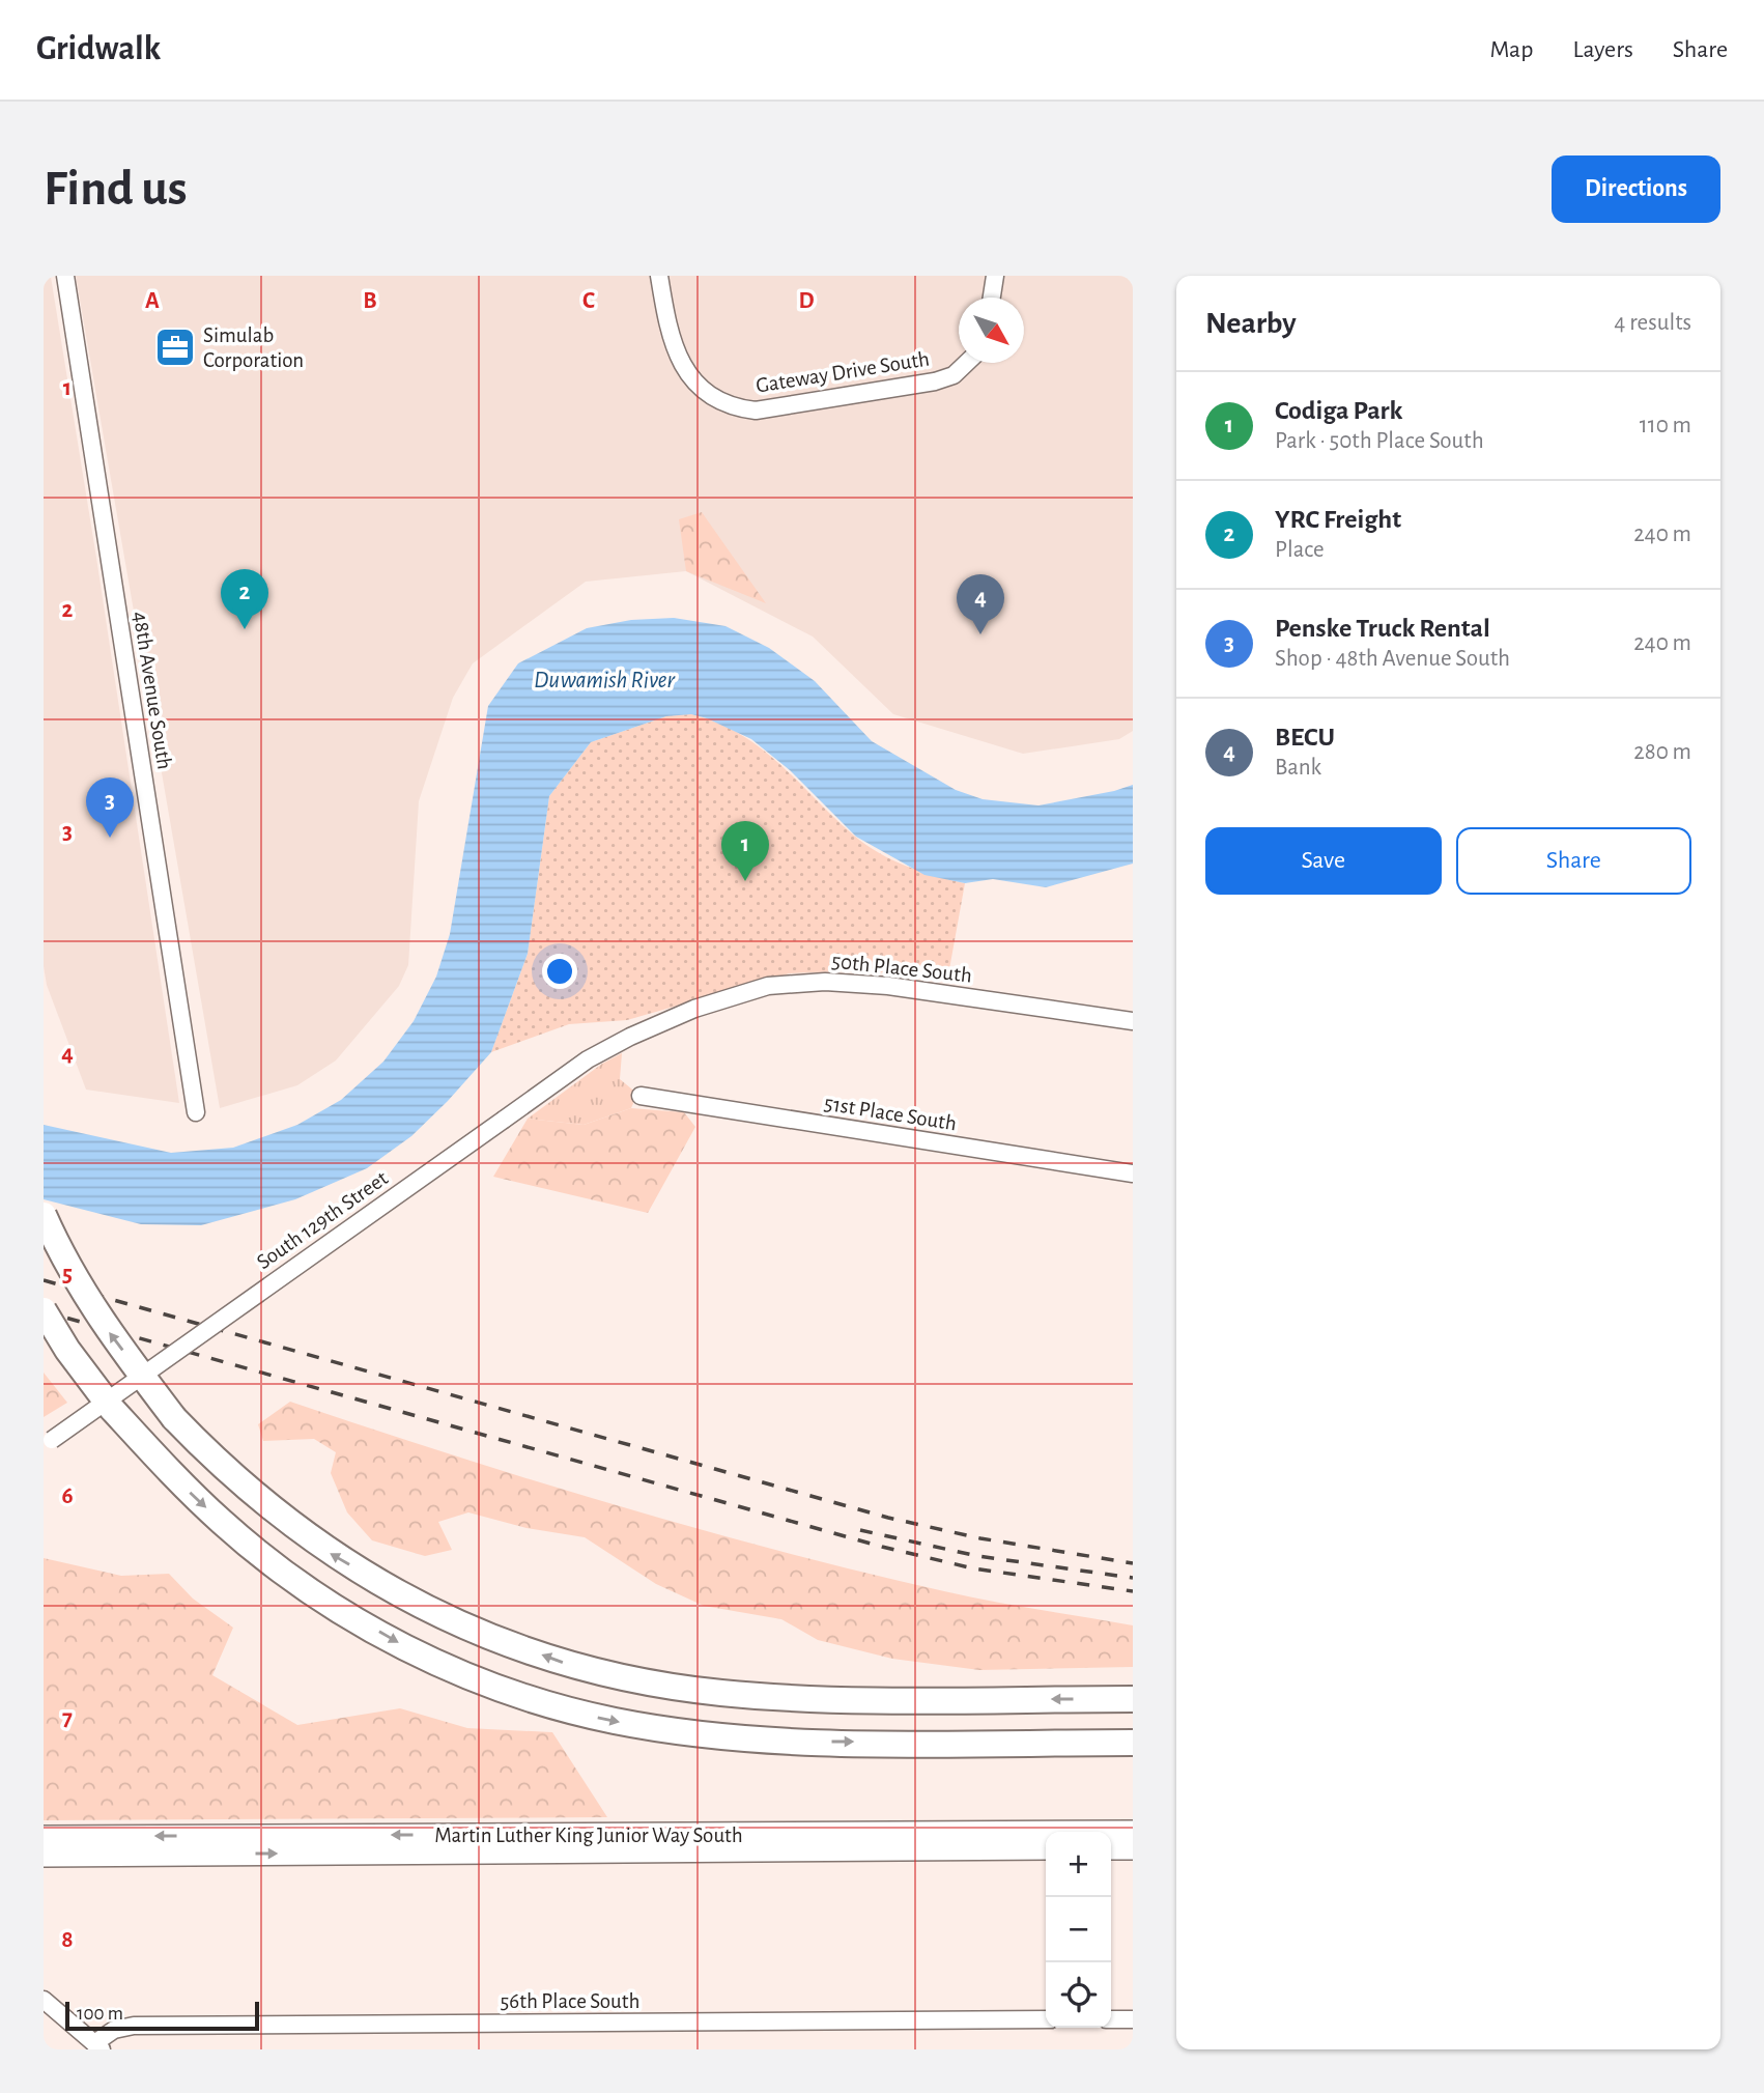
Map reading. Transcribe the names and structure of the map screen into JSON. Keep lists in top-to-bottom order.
{
  "streets": {
    "main road": ["Martin Luther King Junior Way South"],
    "street": [
      "Gateway Drive South",
      "48th Avenue South",
      "50th Place South",
      "51st Place South",
      "South 129th Street",
      "56th Place South"
    ]
  },
  "crossings": [
    ["50th Place South", "South 129th Street"]
  ],
  "water": ["Duwamish River"],
  "places": {
    "office": ["Simulab Corporation"]
  },
  "scale_bar": "100 m",
  "north": "bottom right",
  "page": {
    "header": "Gridwalk",
    "nav": ["Map", "Layers", "Share"],
    "buttons": [
      "Directions",
      ["Save", "Share"]
    ],
    "title": "Find us",
    "heading": ["Nearby", "4 results"],
    "list": [
      {
        "mark": "1",
        "name": "Codiga Park",
        "note": "Park · 50th Place South",
        "value": "110 m"
      },
      {
        "mark": "2",
        "name": "YRC Freight",
        "note": "Place",
        "value": "240 m"
      },
      {
        "mark": "3",
        "name": "Penske Truck Rental",
        "note": "Shop · 48th Avenue South",
        "value": "240 m"
      },
      {
        "mark": "4",
        "name": "BECU",
        "note": "Bank",
        "value": "280 m"
      }
    ],
    "pins": [
      "2",
      "4",
      "3",
      "1"
    ],
    "map_buttons": ["+", "−"],
    "scale": "100 m"
  },
  "grid": {
    "columns": [
      "A",
      "B",
      "C",
      "D"
    ],
    "rows": [
      "1",
      "2",
      "3",
      "4",
      "5",
      "6",
      "7",
      "8"
    ]
  }
}
